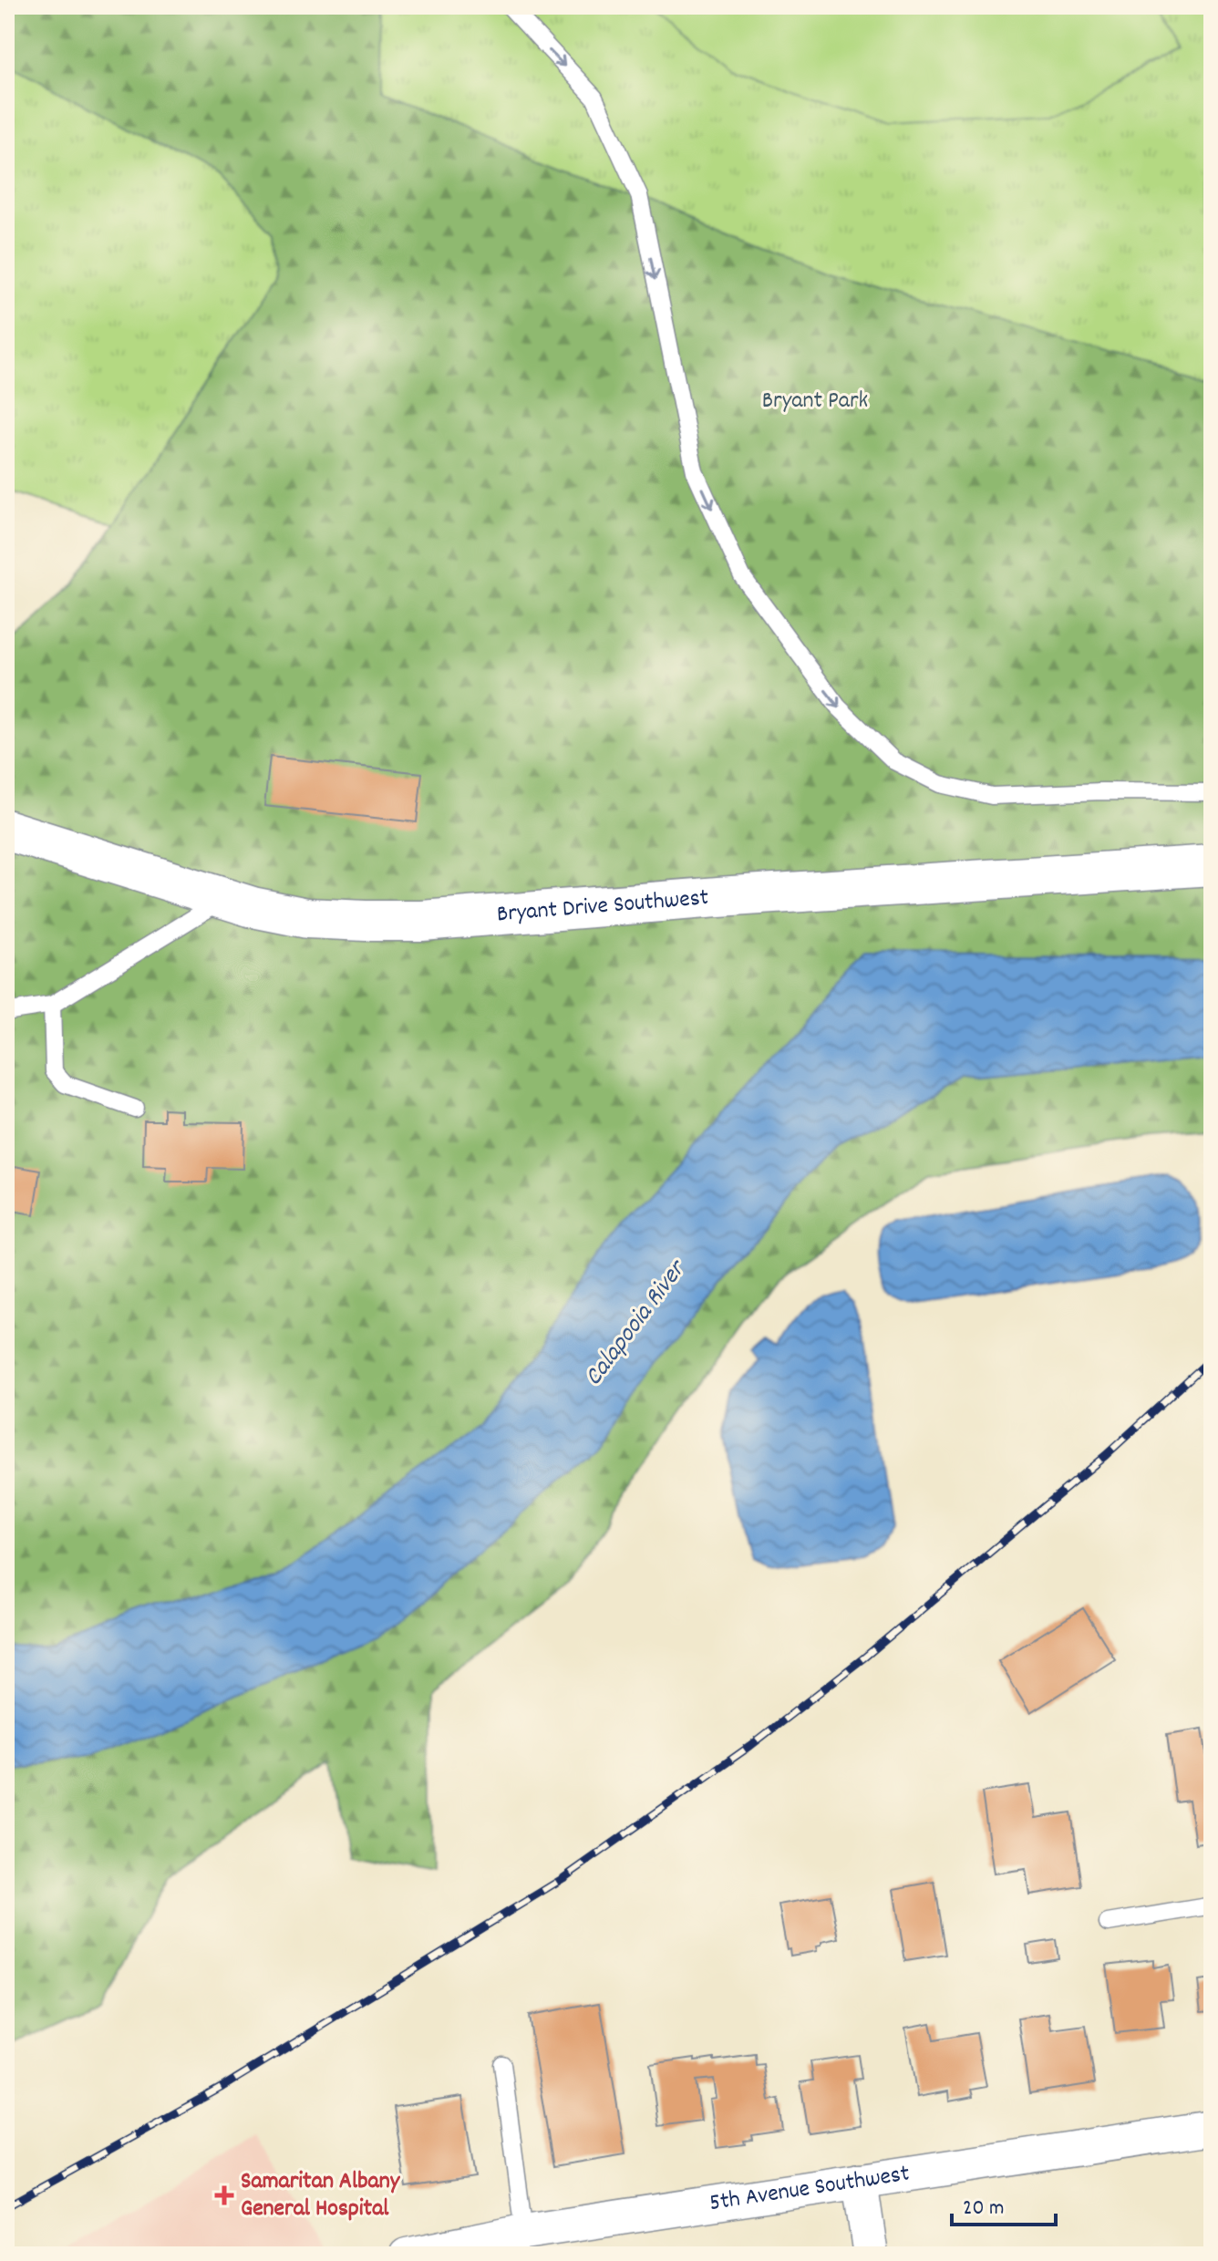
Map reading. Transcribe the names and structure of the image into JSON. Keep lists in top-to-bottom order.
{
  "streets": {
    "street": ["Bryant Drive Southwest", "5th Avenue Southwest"]
  },
  "water": ["Calapooia River"],
  "parks": ["Bryant Park"],
  "places": {
    "health": ["Samaritan Albany General Hospital"]
  },
  "scale_bar": "20 m"
}
